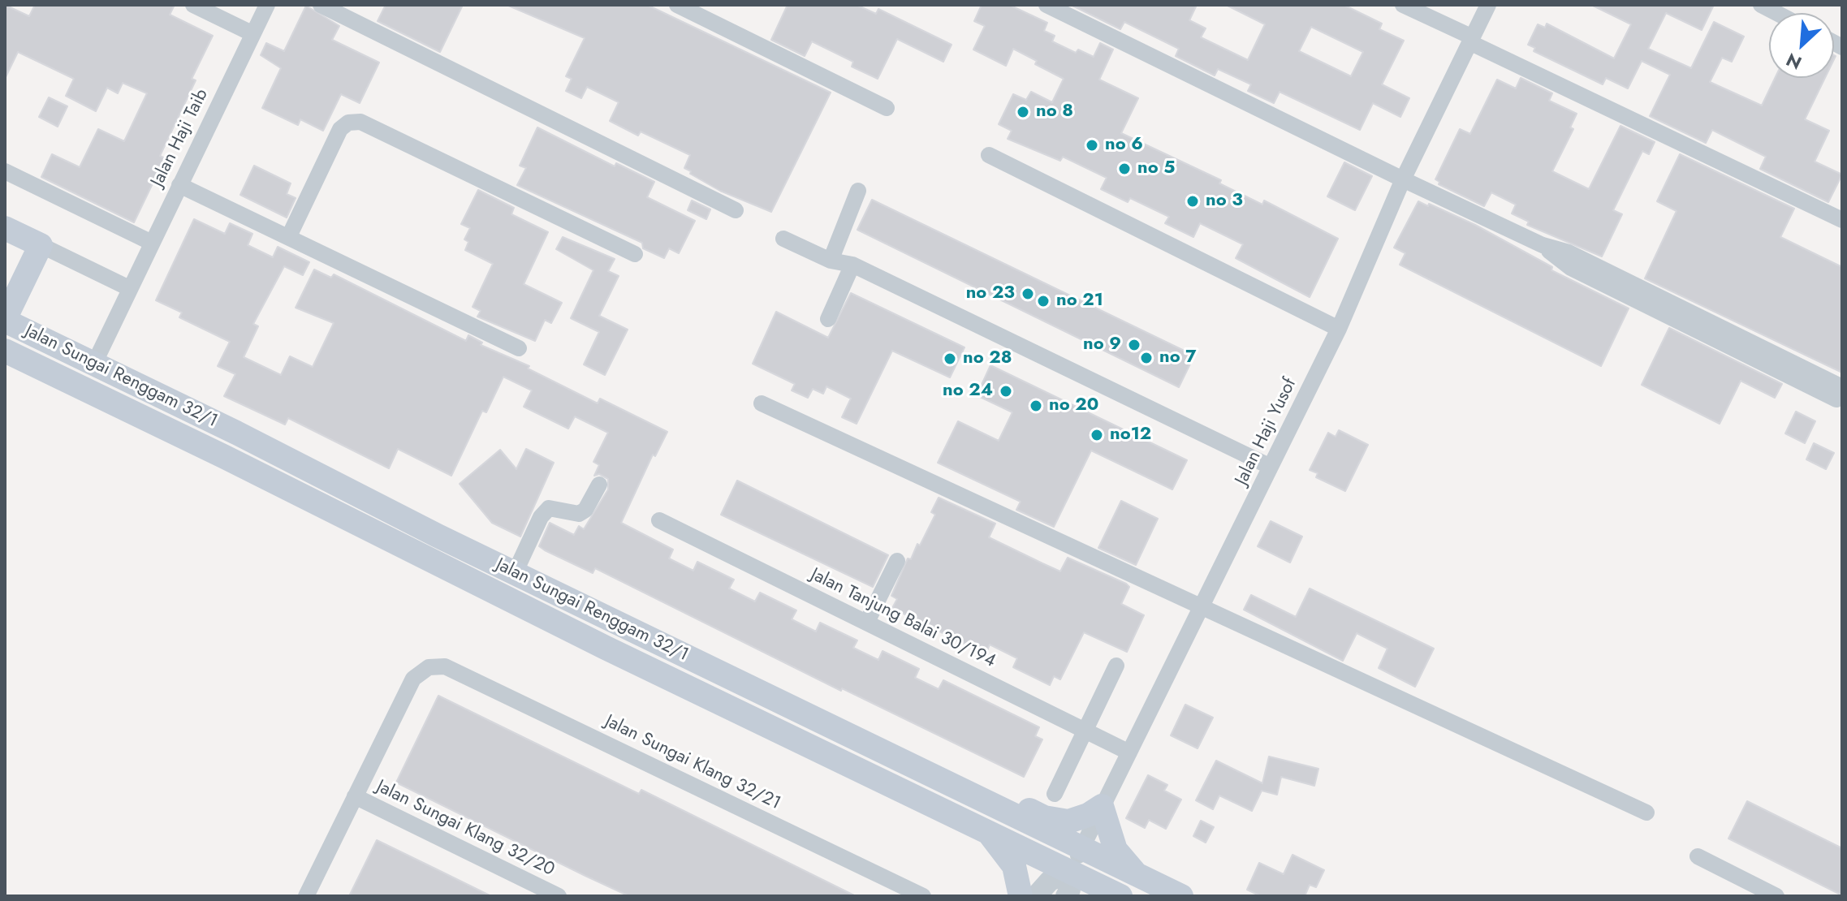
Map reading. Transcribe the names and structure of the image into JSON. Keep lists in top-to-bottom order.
{
  "streets": {
    "main road": ["Jalan Sungai Renggam 32/1"],
    "street": [
      "Jalan Haji Taib",
      "Jalan Haji Yusof",
      "Jalan Tanjung Balai 30/194",
      "Jalan Sungai Klang 32/21",
      "Jalan Sungai Klang 32/20"
    ]
  },
  "crossings": [
    ["Jalan Haji Taib", "Jalan Sungai Renggam 32/1"],
    ["Jalan Sungai Renggam 32/1", "Jalan Haji Yusof"],
    ["Jalan Haji Yusof", "Jalan Tanjung Balai 30/194"],
    ["Jalan Sungai Klang 32/21", "Jalan Sungai Klang 32/20"]
  ],
  "places": [
    "no 8",
    "no 6",
    "no 5",
    "no 3",
    "no 23",
    "no 21",
    "no 9",
    "no 7",
    "no 28",
    "no 24",
    "no 20",
    "no12"
  ],
  "north": "bottom left"
}
